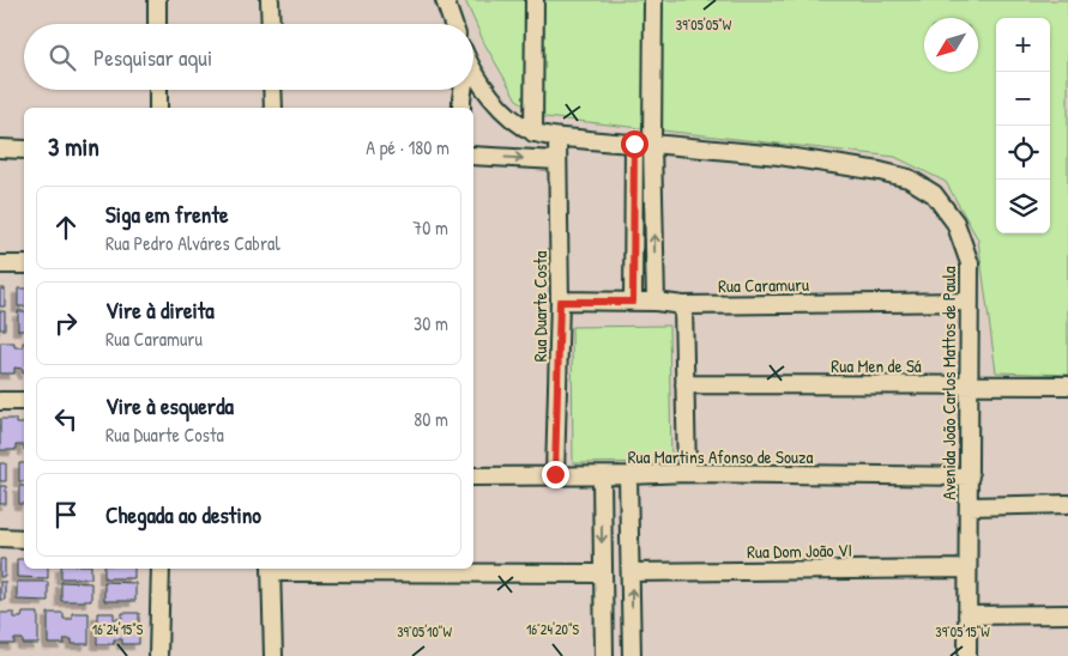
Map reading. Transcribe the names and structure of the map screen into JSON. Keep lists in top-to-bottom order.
{
  "streets": {
    "street": [
      "Rua Caramuru",
      "Rua Duarte Costa",
      "Rua Men de Sá",
      "Avenida João Carlos Mattos de Paula",
      "Rua Martins Afonso de Souza",
      "Rua Dom João VI"
    ]
  },
  "crossings": [
    ["Rua Caramuru", "Rua Duarte Costa"],
    ["Rua Caramuru", "Avenida João Carlos Mattos de Paula"],
    ["Rua Duarte Costa", "Avenida João Carlos Mattos de Paula"],
    ["Rua Duarte Costa", "Rua Martins Afonso de Souza"],
    ["Rua Men de Sá", "Avenida João Carlos Mattos de Paula"],
    ["Avenida João Carlos Mattos de Paula", "Rua Martins Afonso de Souza"],
    ["Avenida João Carlos Mattos de Paula", "Rua Dom João VI"]
  ],
  "north": "bottom left",
  "page": {
    "map_buttons": ["+", "−"],
    "search": "Pesquisar aqui",
    "heading": ["3 min", "A pé · 180 m"],
    "list": [
      ["Siga em frente", "Rua Pedro Alváres Cabral", "70 m"],
      ["Vire à direita", "Rua Caramuru", "30 m"],
      ["Vire à esquerda", "Rua Duarte Costa", "80 m"],
      "Chegada ao destino"
    ]
  },
  "coordinates": [
    "39°05'05\"W",
    "16°24'15\"S",
    "16°24'20\"S",
    "39°05'10\"W",
    "39°05'15\"W"
  ]
}
